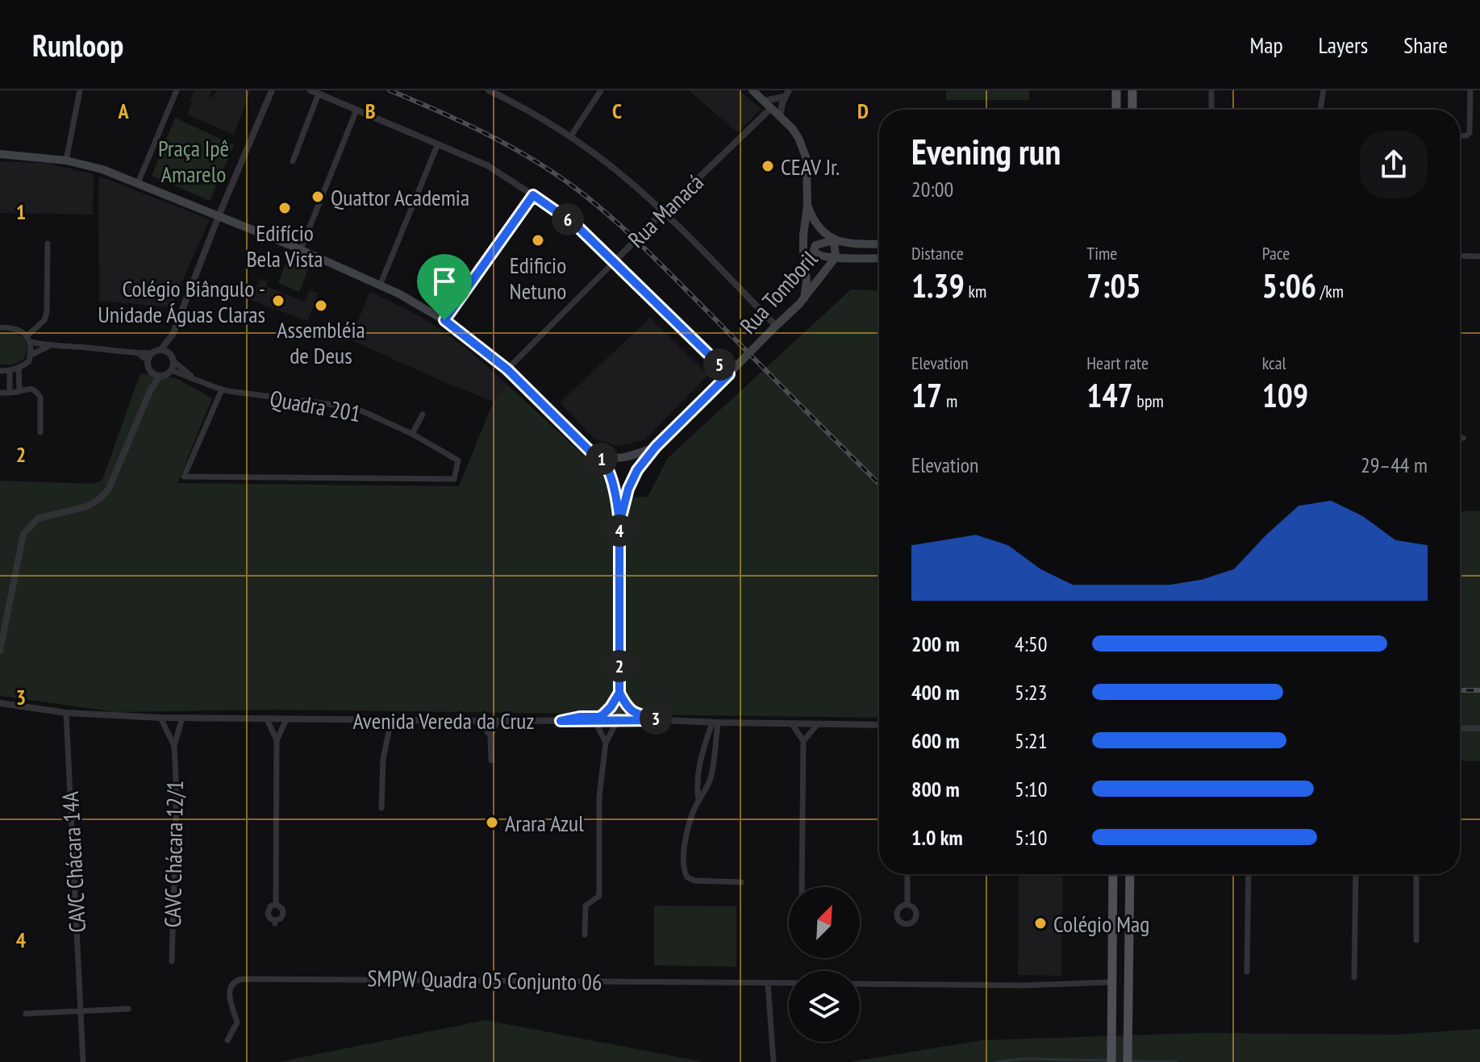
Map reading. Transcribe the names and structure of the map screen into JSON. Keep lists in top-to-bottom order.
{
  "streets": {
    "main road": ["Rua Tomboril"],
    "street": [
      "Rua Manacá",
      "Quadra 201",
      "Avenida Vereda da Cruz",
      "CAVC Chácara 12/1",
      "CAVC Chácara 14A",
      "SMPW Quadra 05 Conjunto 06"
    ]
  },
  "crossings": [
    ["Rua Tomboril", "Avenida Vereda da Cruz"],
    ["Avenida Vereda da Cruz", "CAVC Chácara 12/1"],
    ["Avenida Vereda da Cruz", "CAVC Chácara 14A"]
  ],
  "parks": ["Praça Ipê Amarelo"],
  "places": [
    "CEAV Jr.",
    "Quattor Academia",
    "Edifício Bela Vista",
    "Edificio Netuno",
    "Colégio Biângulo - Unidade Águas Claras",
    "Assembléia de Deus",
    "Arara Azul",
    "Colégio Mag"
  ],
  "north": "top right",
  "page": {
    "header": "Runloop",
    "nav": ["Map", "Layers", "Share"],
    "heading": ["Evening run", "20:00"],
    "pins": [
      "6",
      "5",
      "1",
      "4",
      "2",
      "3"
    ],
    "stats": [
      ["Distance", "1.39 km"],
      ["Time", "7:05"],
      ["Pace", "5:06 /km"],
      ["Elevation", "17 m"],
      ["Heart rate", "147 bpm"],
      ["kcal", "109"]
    ],
    "chart": ["Elevation", "29–44 m"],
    "list": [
      {
        "name": "200 m",
        "note": "4:50"
      },
      {
        "name": "400 m",
        "note": "5:23"
      },
      {
        "name": "600 m",
        "note": "5:21"
      },
      {
        "name": "800 m",
        "note": "5:10"
      },
      {
        "name": "1.0 km",
        "note": "5:10"
      }
    ]
  },
  "grid": {
    "columns": [
      "A",
      "B",
      "C",
      "D"
    ],
    "rows": [
      "1",
      "2",
      "3",
      "4"
    ]
  }
}
